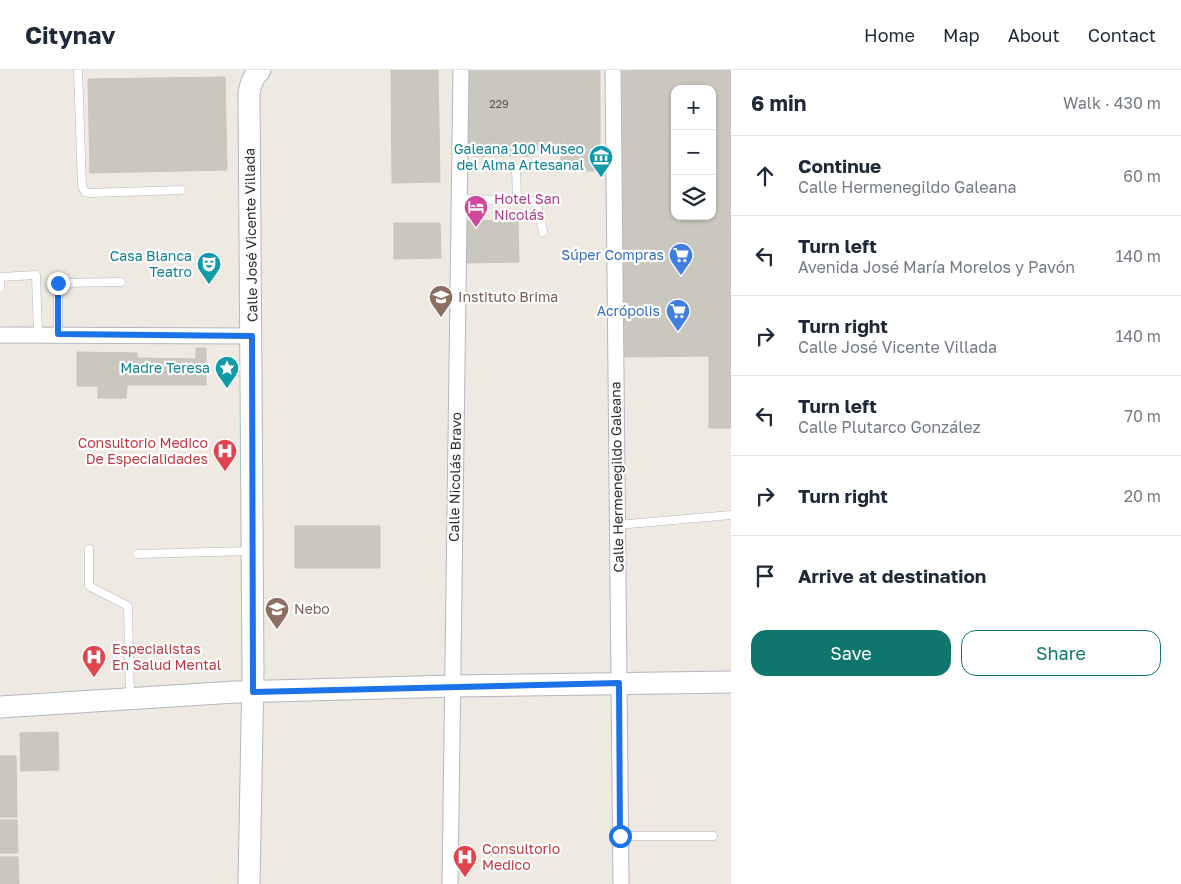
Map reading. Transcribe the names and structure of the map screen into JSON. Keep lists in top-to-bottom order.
{
  "streets": {
    "main road": ["Calle José Vicente Villada"],
    "street": ["Calle Nicolás Bravo", "Calle Hermenegildo Galeana"]
  },
  "places": {
    "museum": ["Galeana 100 Museo del Alma Artesanal"],
    "hotel": ["Hotel San Nicolás"],
    "supermarket": ["Súper Compras", "Acrópolis"],
    "theatre": ["Casa Blanca Teatro"],
    "school or university": ["Instituto Brima", "Nebo"],
    "place": ["Madre Teresa"],
    "hospital": ["Consultorio Medico De Especialidades", "Especialistas En Salud Mental", "Consultorio Medico"]
  },
  "house_numbers": ["229"],
  "page": {
    "header": "Citynav",
    "nav": [
      "Home",
      "Map",
      "About",
      "Contact"
    ],
    "heading": ["6 min", "Walk · 430 m"],
    "map_buttons": ["+", "−"],
    "list": [
      ["Continue", "Calle Hermenegildo Galeana", "60 m"],
      ["Turn left", "Avenida José María Morelos y Pavón", "140 m"],
      ["Turn right", "Calle José Vicente Villada", "140 m"],
      ["Turn left", "Calle Plutarco González", "70 m"],
      ["Turn right", "20 m"],
      "Arrive at destination"
    ],
    "buttons": ["Save", "Share"]
  }
}
